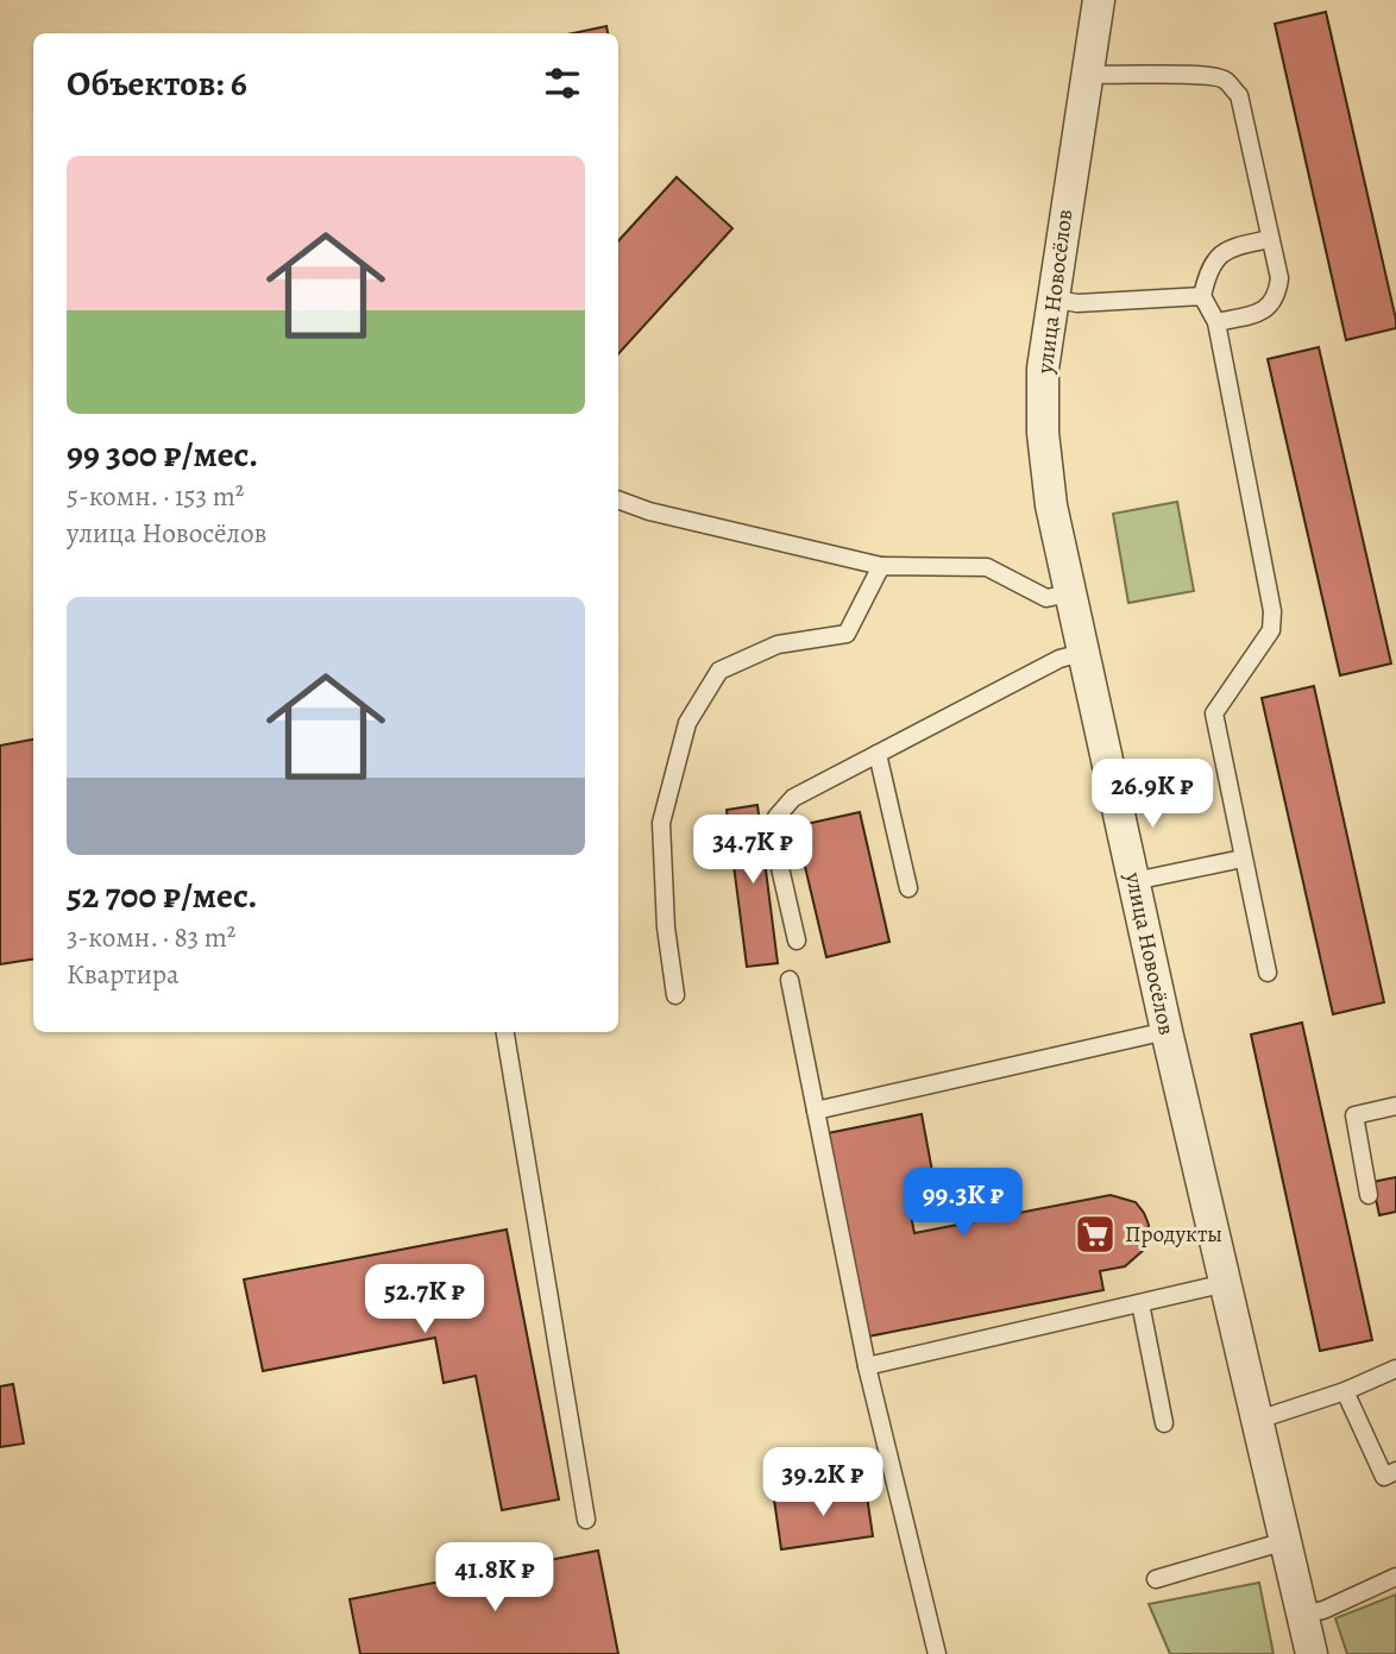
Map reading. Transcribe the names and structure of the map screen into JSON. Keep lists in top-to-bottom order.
{
  "streets": {
    "street": ["улица Новосёлов"]
  },
  "places": {
    "supermarket": ["Продукты"]
  },
  "page": {
    "heading": "Объектов: 6",
    "list": [
      {
        "name": "99 300 ₽/мес.",
        "note": "5-комн. · 153 m² · улица Новосёлов"
      },
      {
        "name": "52 700 ₽/мес.",
        "note": "3-комн. · 83 m² · Квартира"
      }
    ],
    "price": [
      "26.9K ₽",
      "34.7K ₽",
      "99.3K ₽",
      "52.7K ₽",
      "39.2K ₽",
      "41.8K ₽"
    ]
  }
}
